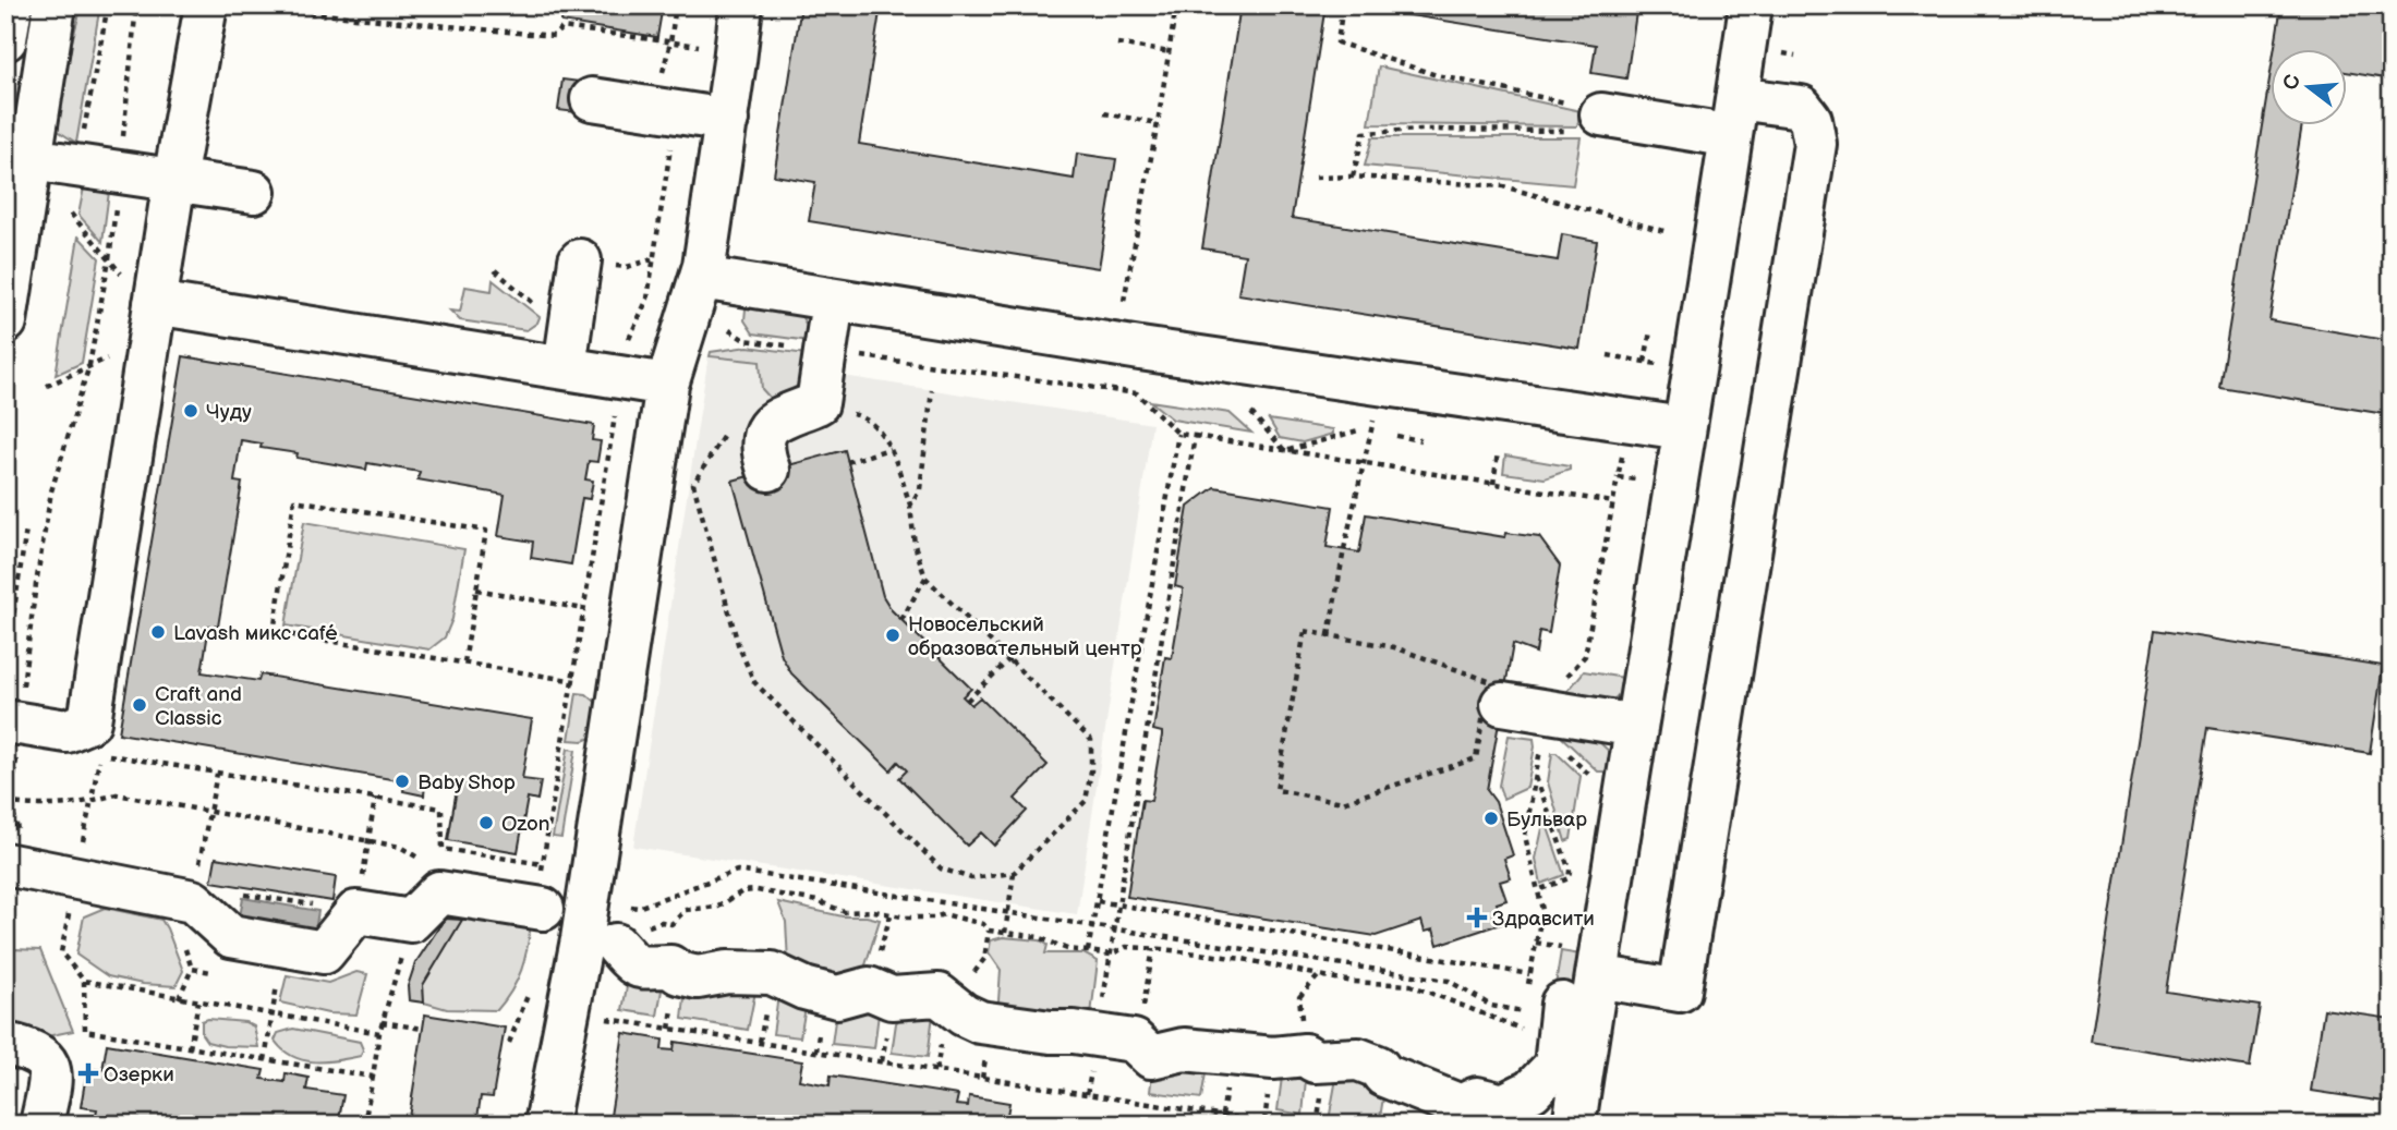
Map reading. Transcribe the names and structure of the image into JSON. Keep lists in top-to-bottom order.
{
  "places": {
    "other": [
      "Чуду",
      "Lavash микс café",
      "Новосельский образовательный центр",
      "Craft and Classic",
      "Baby Shop",
      "Бульвар",
      "Ozon"
    ],
    "health": ["Здравсити", "Озерки"]
  },
  "north": "left"
}
